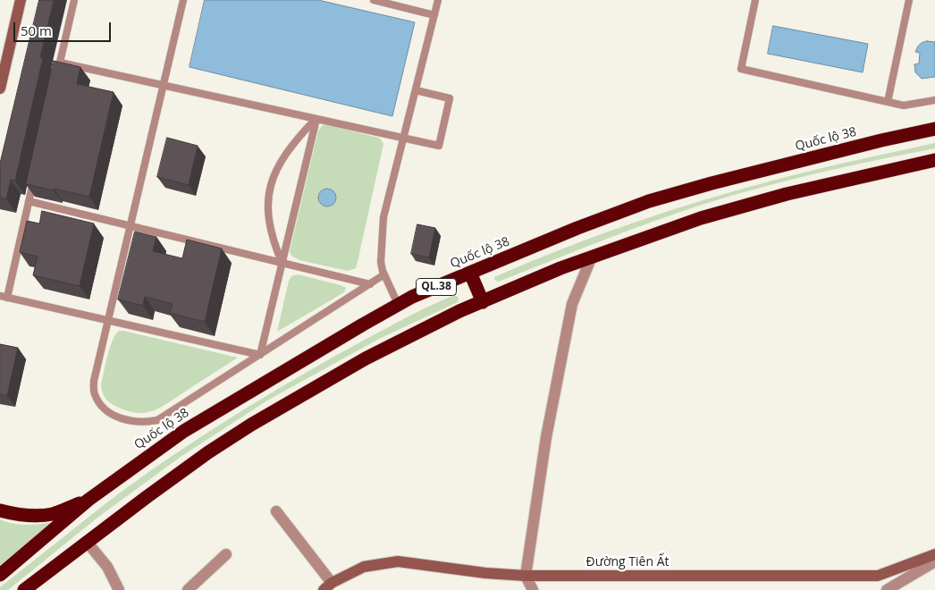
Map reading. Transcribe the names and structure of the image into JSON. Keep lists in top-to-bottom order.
{
  "streets": {
    "highway": ["Quốc lộ 38", "QL.38"],
    "street": ["Đường Tiên Ất"]
  },
  "scale_bar": "50 m"
}
